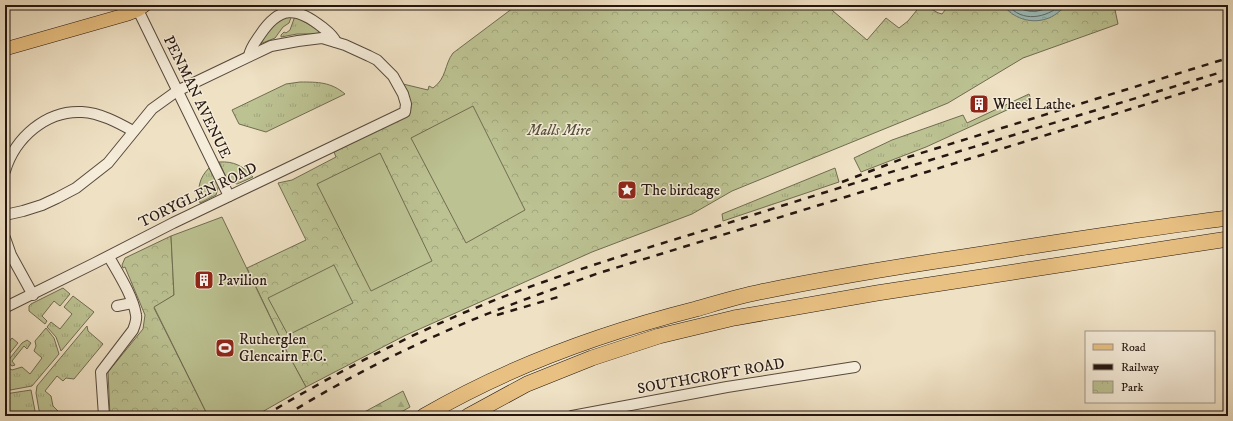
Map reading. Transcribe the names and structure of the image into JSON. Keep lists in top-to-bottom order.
{
  "streets": {
    "street": ["PENMAN AVENUE", "TORYGLEN ROAD", "SOUTHCROFT ROAD"]
  },
  "crossings": [
    ["PENMAN AVENUE", "TORYGLEN ROAD"]
  ],
  "parks": ["Malls Mire"],
  "places": {
    "building": ["Wheel Lathe", "Pavilion"],
    "place": ["The birdcage"],
    "sports": ["Rutherglen Glencairn F.C."]
  },
  "legend": ["Road", "Railway", "Park"]
}
